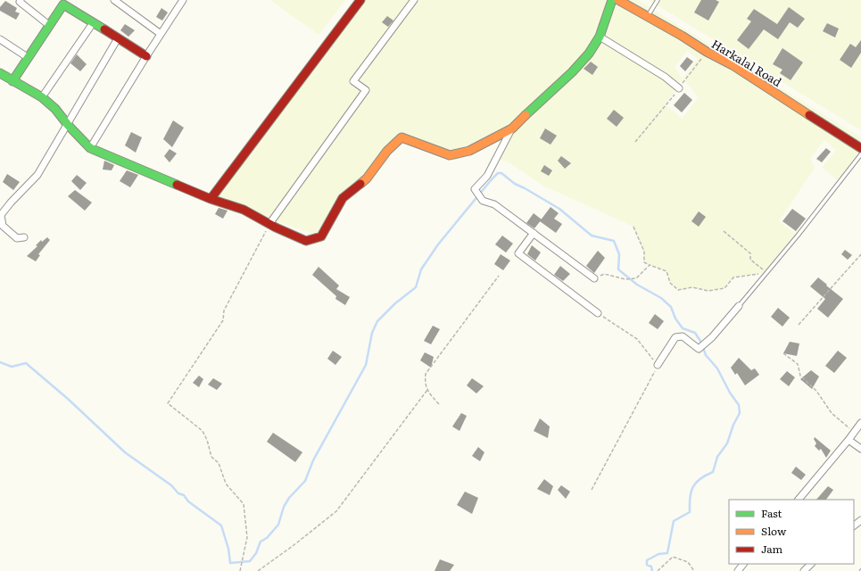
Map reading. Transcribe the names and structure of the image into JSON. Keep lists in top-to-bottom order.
{
  "streets": {
    "street": ["Harkalal Road"]
  },
  "legend": ["Fast", "Slow", "Jam"]
}
